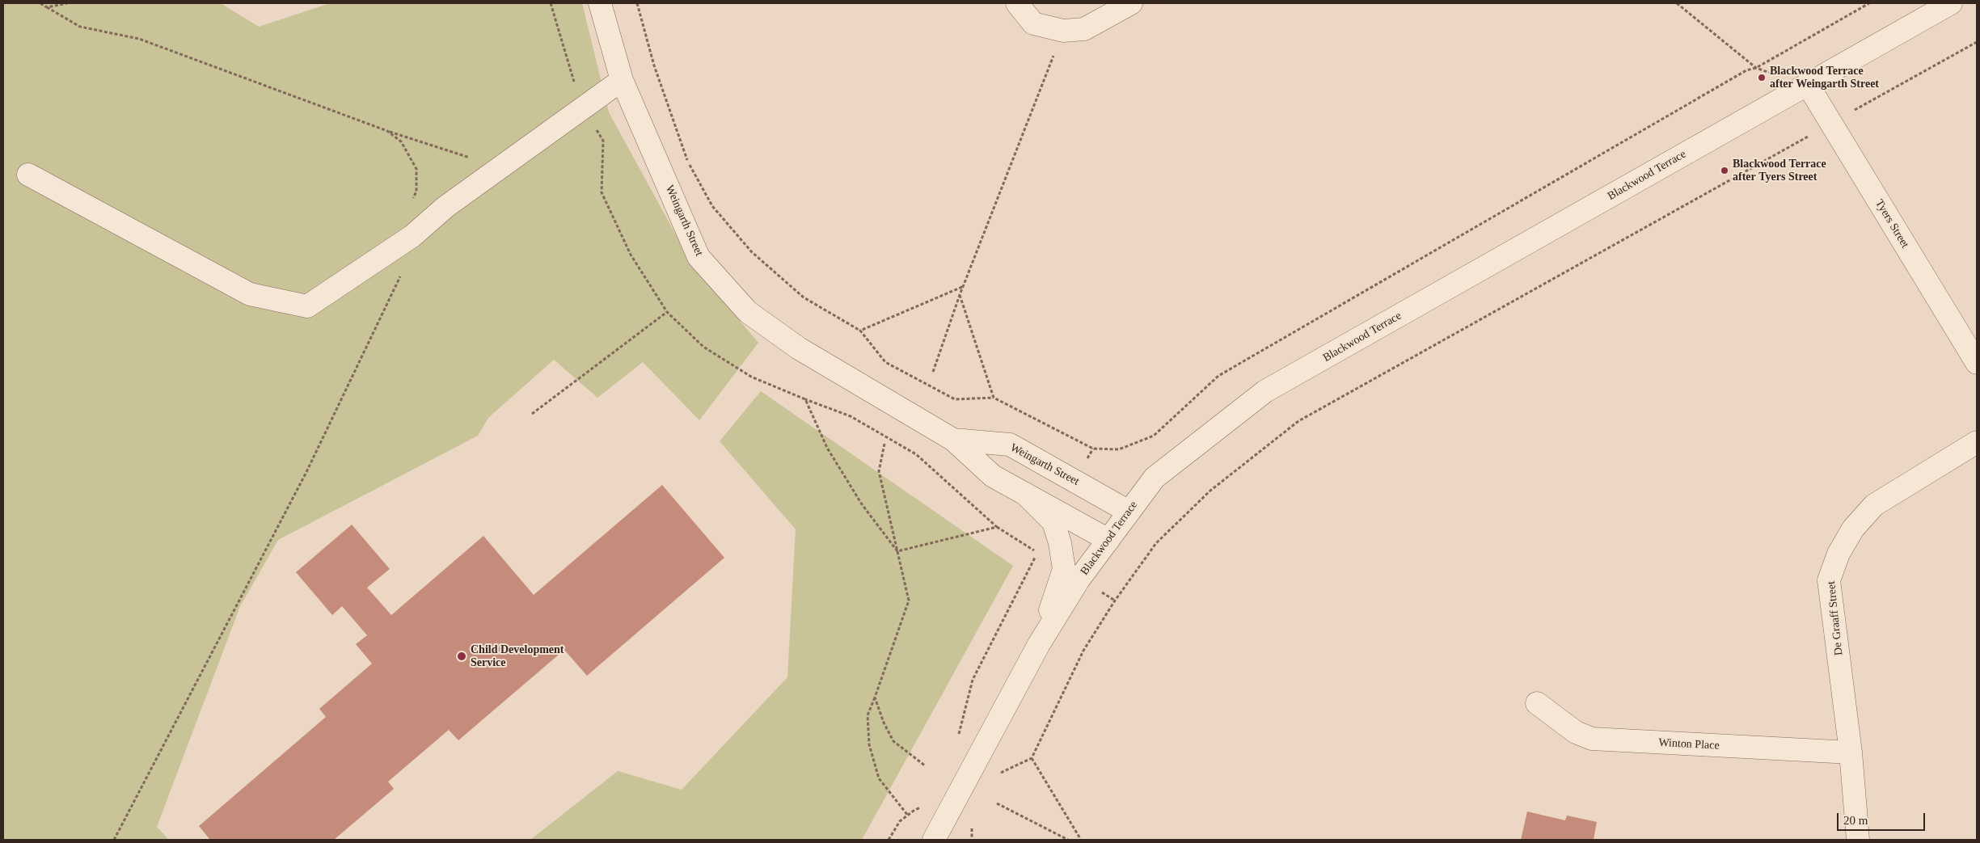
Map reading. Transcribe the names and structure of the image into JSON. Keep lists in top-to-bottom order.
{
  "streets": {
    "street": [
      "Blackwood Terrace",
      "Weingarth Street",
      "Tyers Street",
      "De Graaff Street",
      "Winton Place"
    ]
  },
  "crossings": [
    ["Blackwood Terrace", "Weingarth Street"],
    ["Blackwood Terrace", "Tyers Street"],
    ["De Graaff Street", "Winton Place"]
  ],
  "places": ["Blackwood Terrace after Weingarth Street", "Blackwood Terrace after Tyers Street", "Child Development Service"],
  "scale_bar": "20 m"
}
